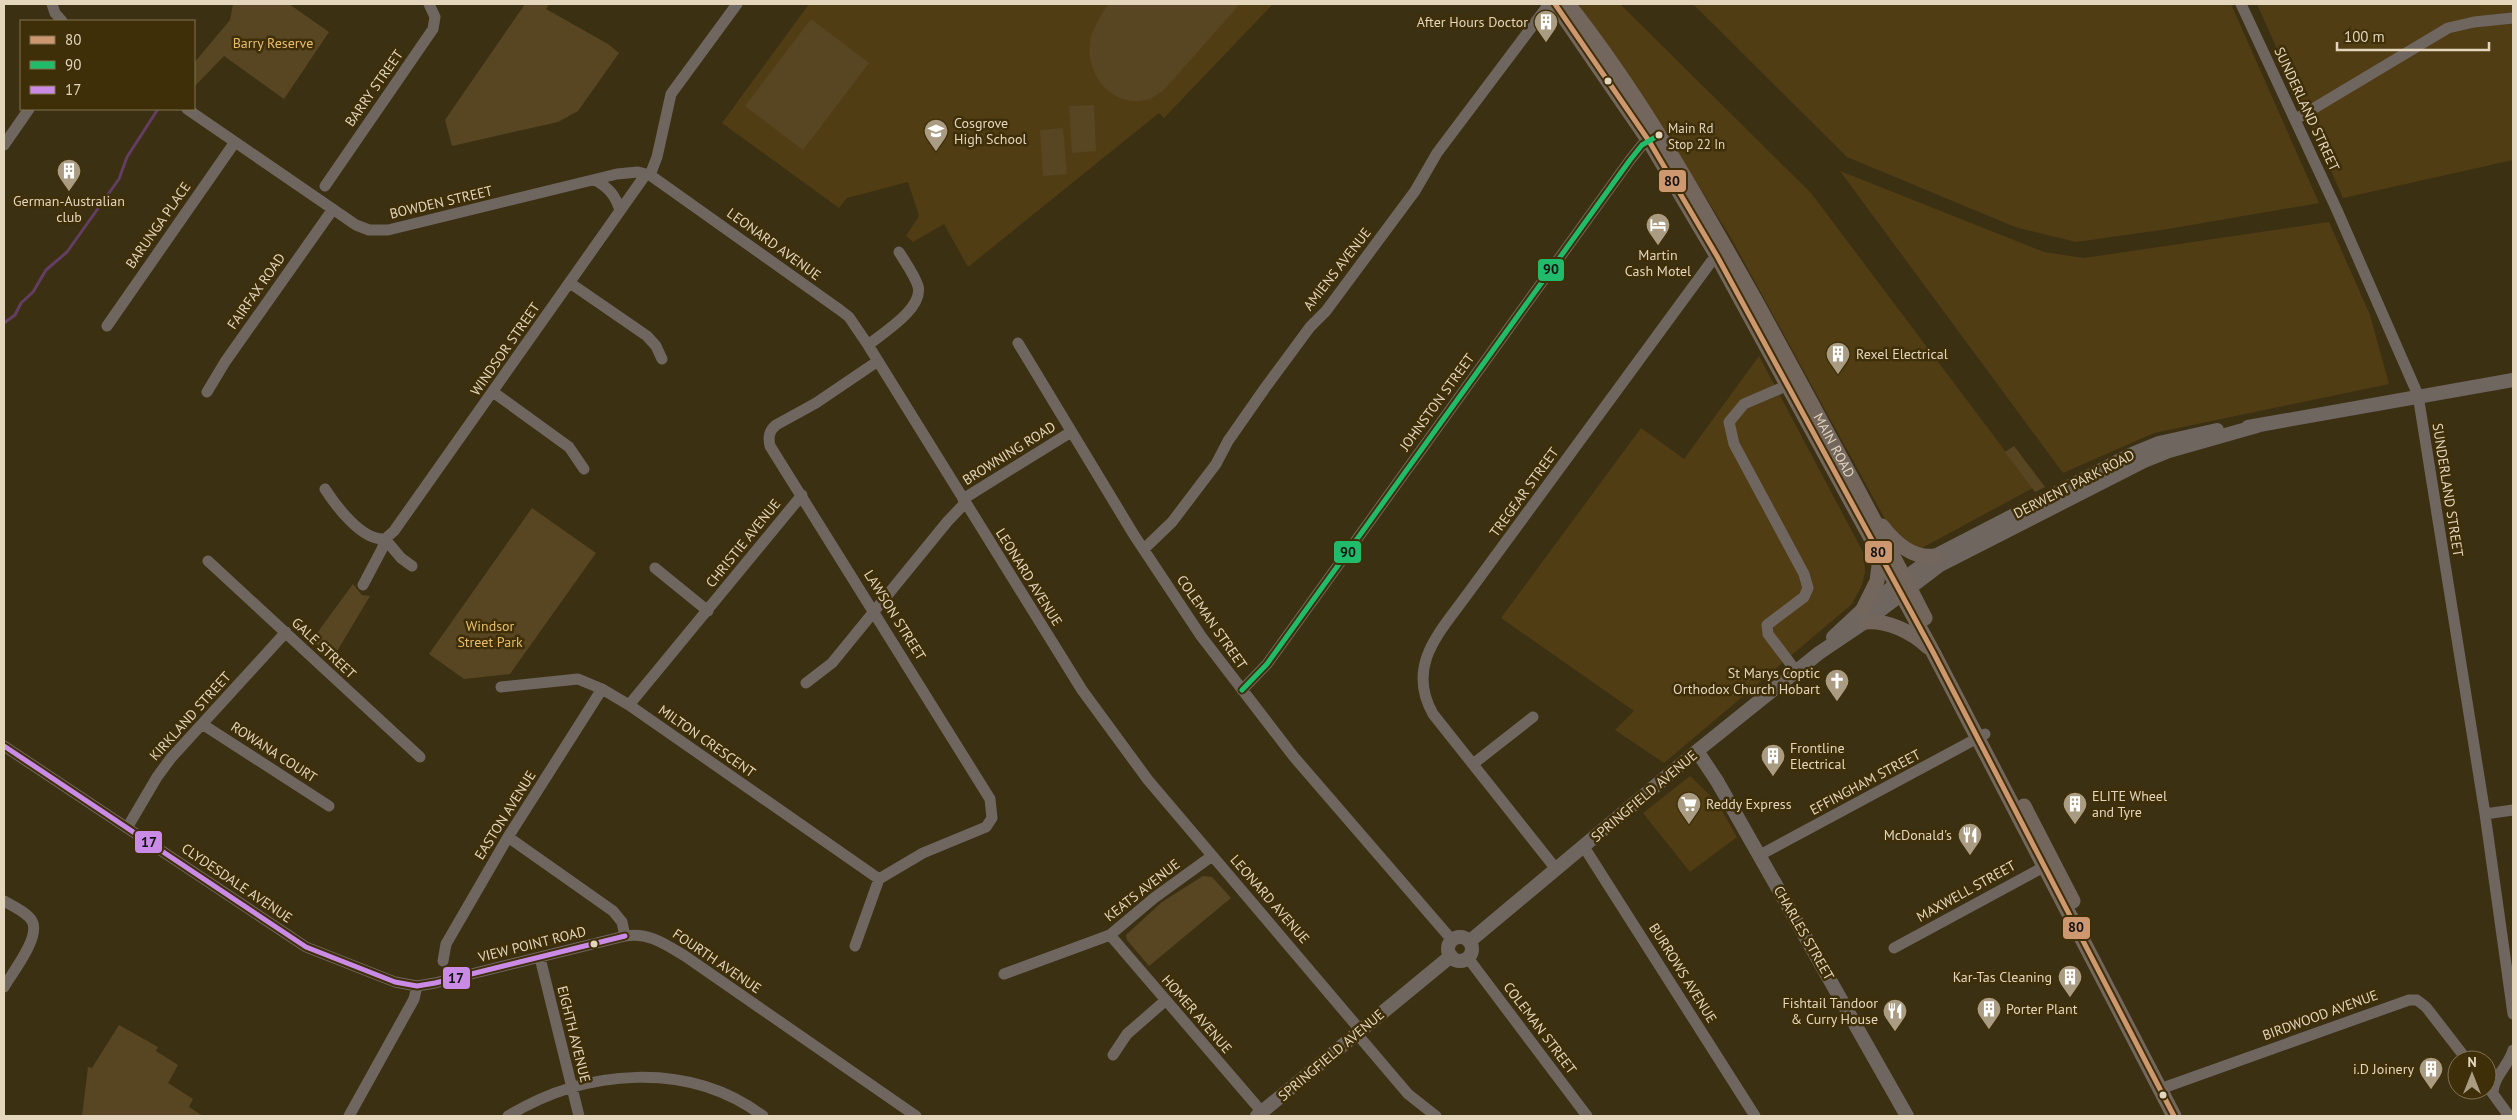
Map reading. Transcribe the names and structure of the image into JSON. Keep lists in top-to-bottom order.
{
  "streets": {
    "main road": ["MAIN ROAD"],
    "street": [
      "BARRY STREET",
      "SUNDERLAND STREET",
      "BOWDEN STREET",
      "BARUNGA PLACE",
      "LEONARD AVENUE",
      "AMIENS AVENUE",
      "FAIRFAX ROAD",
      "WINDSOR STREET",
      "JOHNSTON STREET",
      "BROWNING ROAD",
      "DERWENT PARK ROAD",
      "TREGEAR STREET",
      "CHRISTIE AVENUE",
      "LAWSON STREET",
      "COLEMAN STREET",
      "GALE STREET",
      "KIRKLAND STREET",
      "MILTON CRESCENT",
      "ROWANA COURT",
      "EFFINGHAM STREET",
      "SPRINGFIELD AVENUE",
      "EASTON AVENUE",
      "CLYDESDALE AVENUE",
      "KEATS AVENUE",
      "MAXWELL STREET",
      "CHARLES STREET",
      "VIEW POINT ROAD",
      "FOURTH AVENUE",
      "BURROWS AVENUE",
      "HOMER AVENUE",
      "BIRDWOOD AVENUE",
      "EIGHTH AVENUE"
    ]
  },
  "crossings": [
    ["SUNDERLAND STREET", "DERWENT PARK ROAD"],
    ["BOWDEN STREET", "BARUNGA PLACE"],
    ["BOWDEN STREET", "LEONARD AVENUE"],
    ["BOWDEN STREET", "FAIRFAX ROAD"],
    ["BOWDEN STREET", "WINDSOR STREET"],
    ["LEONARD AVENUE", "WINDSOR STREET"],
    ["LEONARD AVENUE", "BROWNING ROAD"],
    ["LEONARD AVENUE", "LAWSON STREET"],
    ["LEONARD AVENUE", "SPRINGFIELD AVENUE"],
    ["LEONARD AVENUE", "KEATS AVENUE"],
    ["AMIENS AVENUE", "COLEMAN STREET"],
    ["JOHNSTON STREET", "MAIN ROAD"],
    ["JOHNSTON STREET", "COLEMAN STREET"],
    ["MAIN ROAD", "DERWENT PARK ROAD"],
    ["MAIN ROAD", "TREGEAR STREET"],
    ["MAIN ROAD", "EFFINGHAM STREET"],
    ["MAIN ROAD", "SPRINGFIELD AVENUE"],
    ["MAIN ROAD", "MAXWELL STREET"],
    ["MAIN ROAD", "BIRDWOOD AVENUE"],
    ["BROWNING ROAD", "LAWSON STREET"],
    ["BROWNING ROAD", "COLEMAN STREET"],
    ["DERWENT PARK ROAD", "SPRINGFIELD AVENUE"],
    ["TREGEAR STREET", "SPRINGFIELD AVENUE"],
    ["CHRISTIE AVENUE", "LAWSON STREET"],
    ["CHRISTIE AVENUE", "MILTON CRESCENT"],
    ["LAWSON STREET", "MILTON CRESCENT"],
    ["COLEMAN STREET", "SPRINGFIELD AVENUE"],
    ["GALE STREET", "KIRKLAND STREET"],
    ["KIRKLAND STREET", "ROWANA COURT"],
    ["KIRKLAND STREET", "CLYDESDALE AVENUE"],
    ["MILTON CRESCENT", "EASTON AVENUE"],
    ["EFFINGHAM STREET", "CHARLES STREET"],
    ["SPRINGFIELD AVENUE", "CHARLES STREET"],
    ["SPRINGFIELD AVENUE", "BURROWS AVENUE"],
    ["SPRINGFIELD AVENUE", "HOMER AVENUE"],
    ["CLYDESDALE AVENUE", "VIEW POINT ROAD"],
    ["KEATS AVENUE", "HOMER AVENUE"],
    ["VIEW POINT ROAD", "FOURTH AVENUE"],
    ["VIEW POINT ROAD", "EIGHTH AVENUE"]
  ],
  "parks": ["Barry Reserve", "Windsor Street Park"],
  "places": {
    "building": [
      "After Hours Doctor",
      "German-Australian club",
      "Rexel Electrical",
      "Frontline Electrical",
      "ELITE Wheel and Tyre",
      "Kar-Tas Cleaning",
      "Porter Plant",
      "i.D Joinery"
    ],
    "other": ["Main Rd Stop 22 In"],
    "school or university": ["Cosgrove High School"],
    "hotel": ["Martin Cash Motel"],
    "church": ["St Marys Coptic Orthodox Church Hobart"],
    "supermarket": ["Reddy Express"],
    "restaurant": ["McDonald's", "Fishtail Tandoor & Curry House"]
  },
  "lines": ["transit line 80", "transit line 90", "transit line 17"],
  "legend": ["80", "90", "17"],
  "scale_bar": "100 m",
  "north": "top"
}
